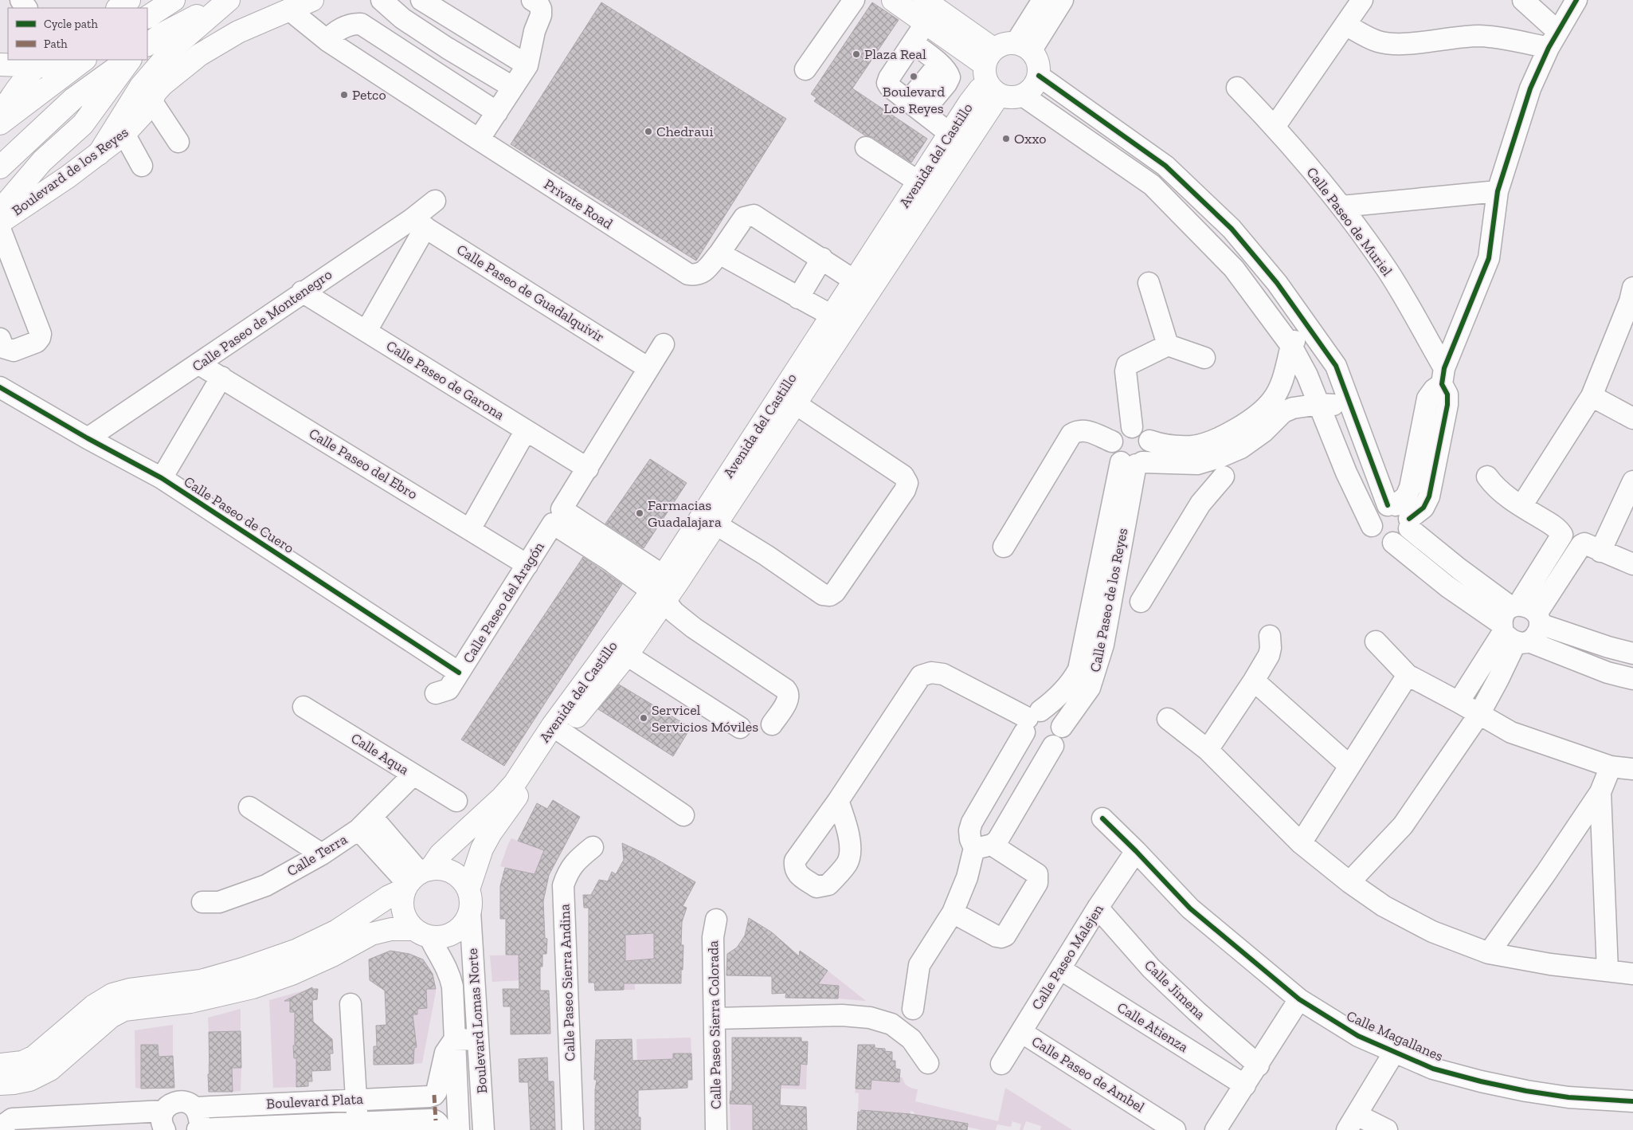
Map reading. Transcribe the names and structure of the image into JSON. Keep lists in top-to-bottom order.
{
  "streets": {
    "main road": ["Avenida del Castillo", "Boulevard de los Reyes"],
    "street": [
      "Private Road",
      "Calle Paseo de Muriel",
      "Calle Paseo de Guadalquivir",
      "Calle Paseo de Montenegro",
      "Calle Paseo de Garona",
      "Calle Paseo del Ebro",
      "Calle Paseo de Cuero",
      "Calle Paseo de los Reyes",
      "Calle Paseo del Aragón",
      "Calle Aqua",
      "Calle Terra",
      "Calle Paseo Malejen",
      "Calle Paseo Sierra Andina",
      "Calle Jimena",
      "Boulevard Lomas Norte",
      "Calle Paseo Sierra Colorada",
      "Calle Atienza",
      "Calle Magallanes",
      "Calle Paseo de Ambel",
      "Boulevard Plata"
    ]
  },
  "crossings": [
    ["Avenida del Castillo", "Private Road"],
    ["Avenida del Castillo", "Boulevard Lomas Norte"],
    ["Boulevard de los Reyes", "Private Road"],
    ["Calle Paseo de Guadalquivir", "Calle Paseo de Montenegro"],
    ["Calle Paseo de Guadalquivir", "Calle Paseo del Aragón"],
    ["Calle Paseo de Montenegro", "Calle Paseo de Garona"],
    ["Calle Paseo de Montenegro", "Calle Paseo del Ebro"],
    ["Calle Paseo de Montenegro", "Calle Paseo de Cuero"],
    ["Calle Paseo de Garona", "Calle Paseo del Aragón"],
    ["Calle Paseo del Ebro", "Calle Paseo del Aragón"],
    ["Calle Paseo de Cuero", "Calle Paseo del Aragón"],
    ["Calle Aqua", "Calle Terra"],
    ["Calle Paseo Malejen", "Calle Jimena"],
    ["Calle Paseo Malejen", "Calle Atienza"],
    ["Calle Paseo Malejen", "Calle Magallanes"],
    ["Calle Paseo Malejen", "Calle Paseo de Ambel"],
    ["Boulevard Lomas Norte", "Boulevard Plata"]
  ],
  "places": [
    "Plaza Real",
    "Boulevard Los Reyes",
    "Petco",
    "Chedraui",
    "Oxxo",
    "Farmacias Guadalajara",
    "Servicel Servicios Móviles"
  ],
  "legend": ["Cycle path", "Path"]
}
